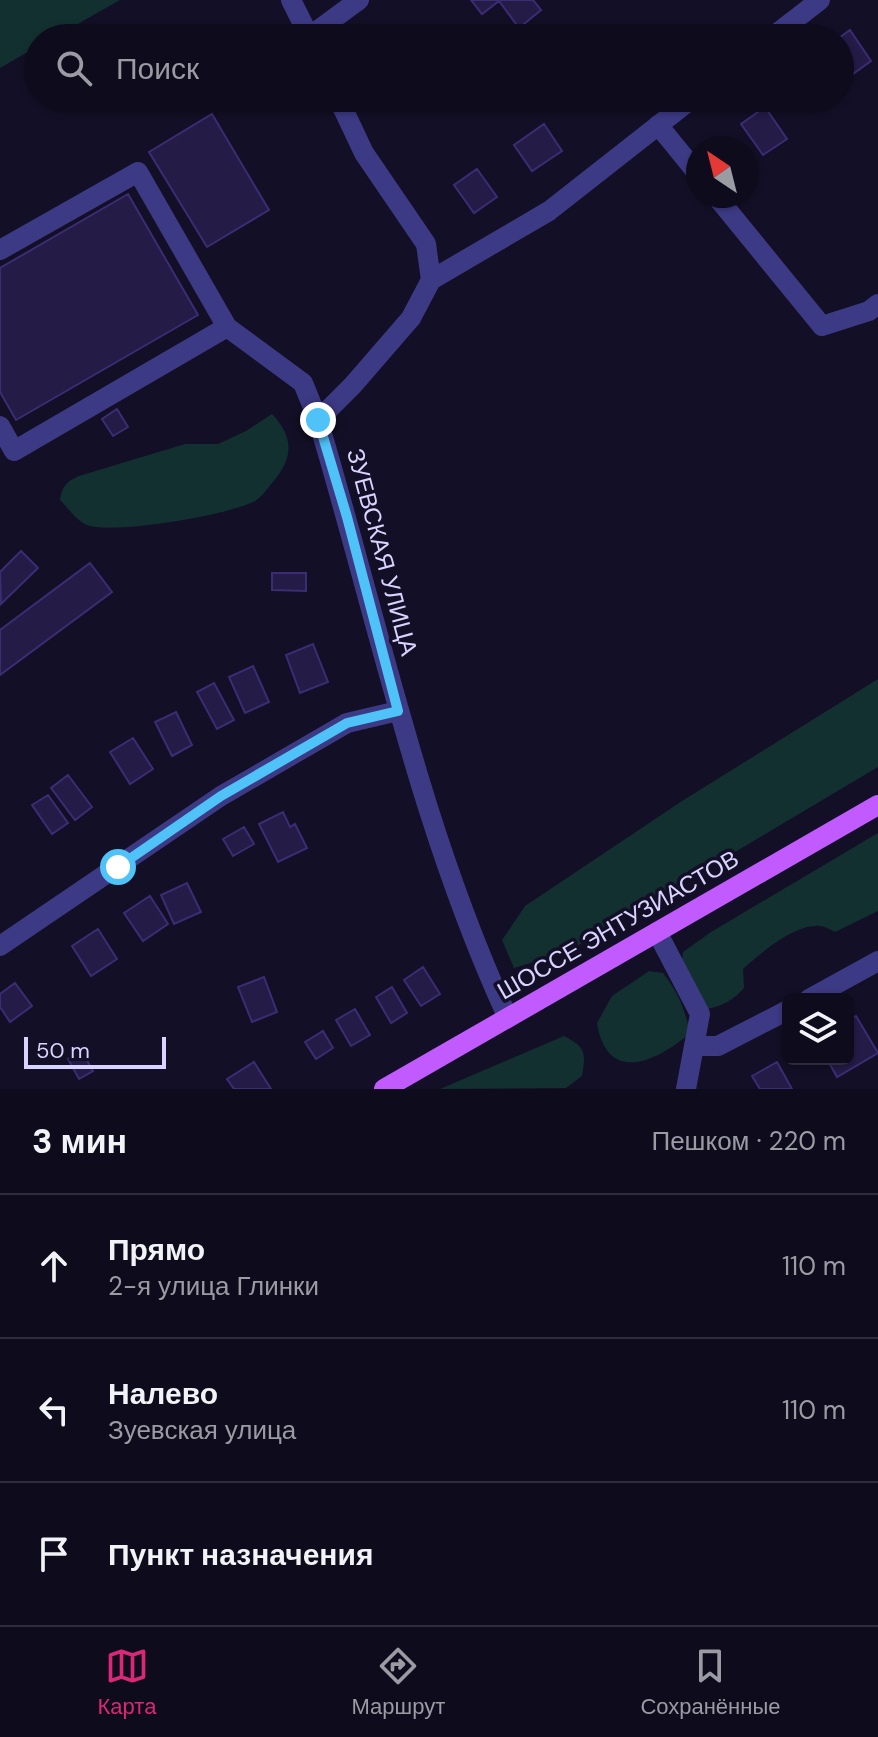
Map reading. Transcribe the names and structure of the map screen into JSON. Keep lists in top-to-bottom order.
{
  "streets": {
    "main road": ["ШОССЕ ЭНТУЗИАСТОВ"],
    "street": ["ЗУЕВСКАЯ УЛИЦА"]
  },
  "crossings": [
    ["ЗУЕВСКАЯ УЛИЦА", "ШОССЕ ЭНТУЗИАСТОВ"]
  ],
  "scale_bar": "50 m",
  "north": "top left",
  "page": {
    "search": "Поиск",
    "scale": "50 m",
    "heading": ["3 мин", "Пешком · 220 m"],
    "list": [
      ["Прямо", "2-я улица Глинки", "110 m"],
      ["Налево", "Зуевская улица", "110 m"],
      "Пункт назначения"
    ],
    "nav": ["Карта", "Маршрут", "Сохранённые"]
  }
}
